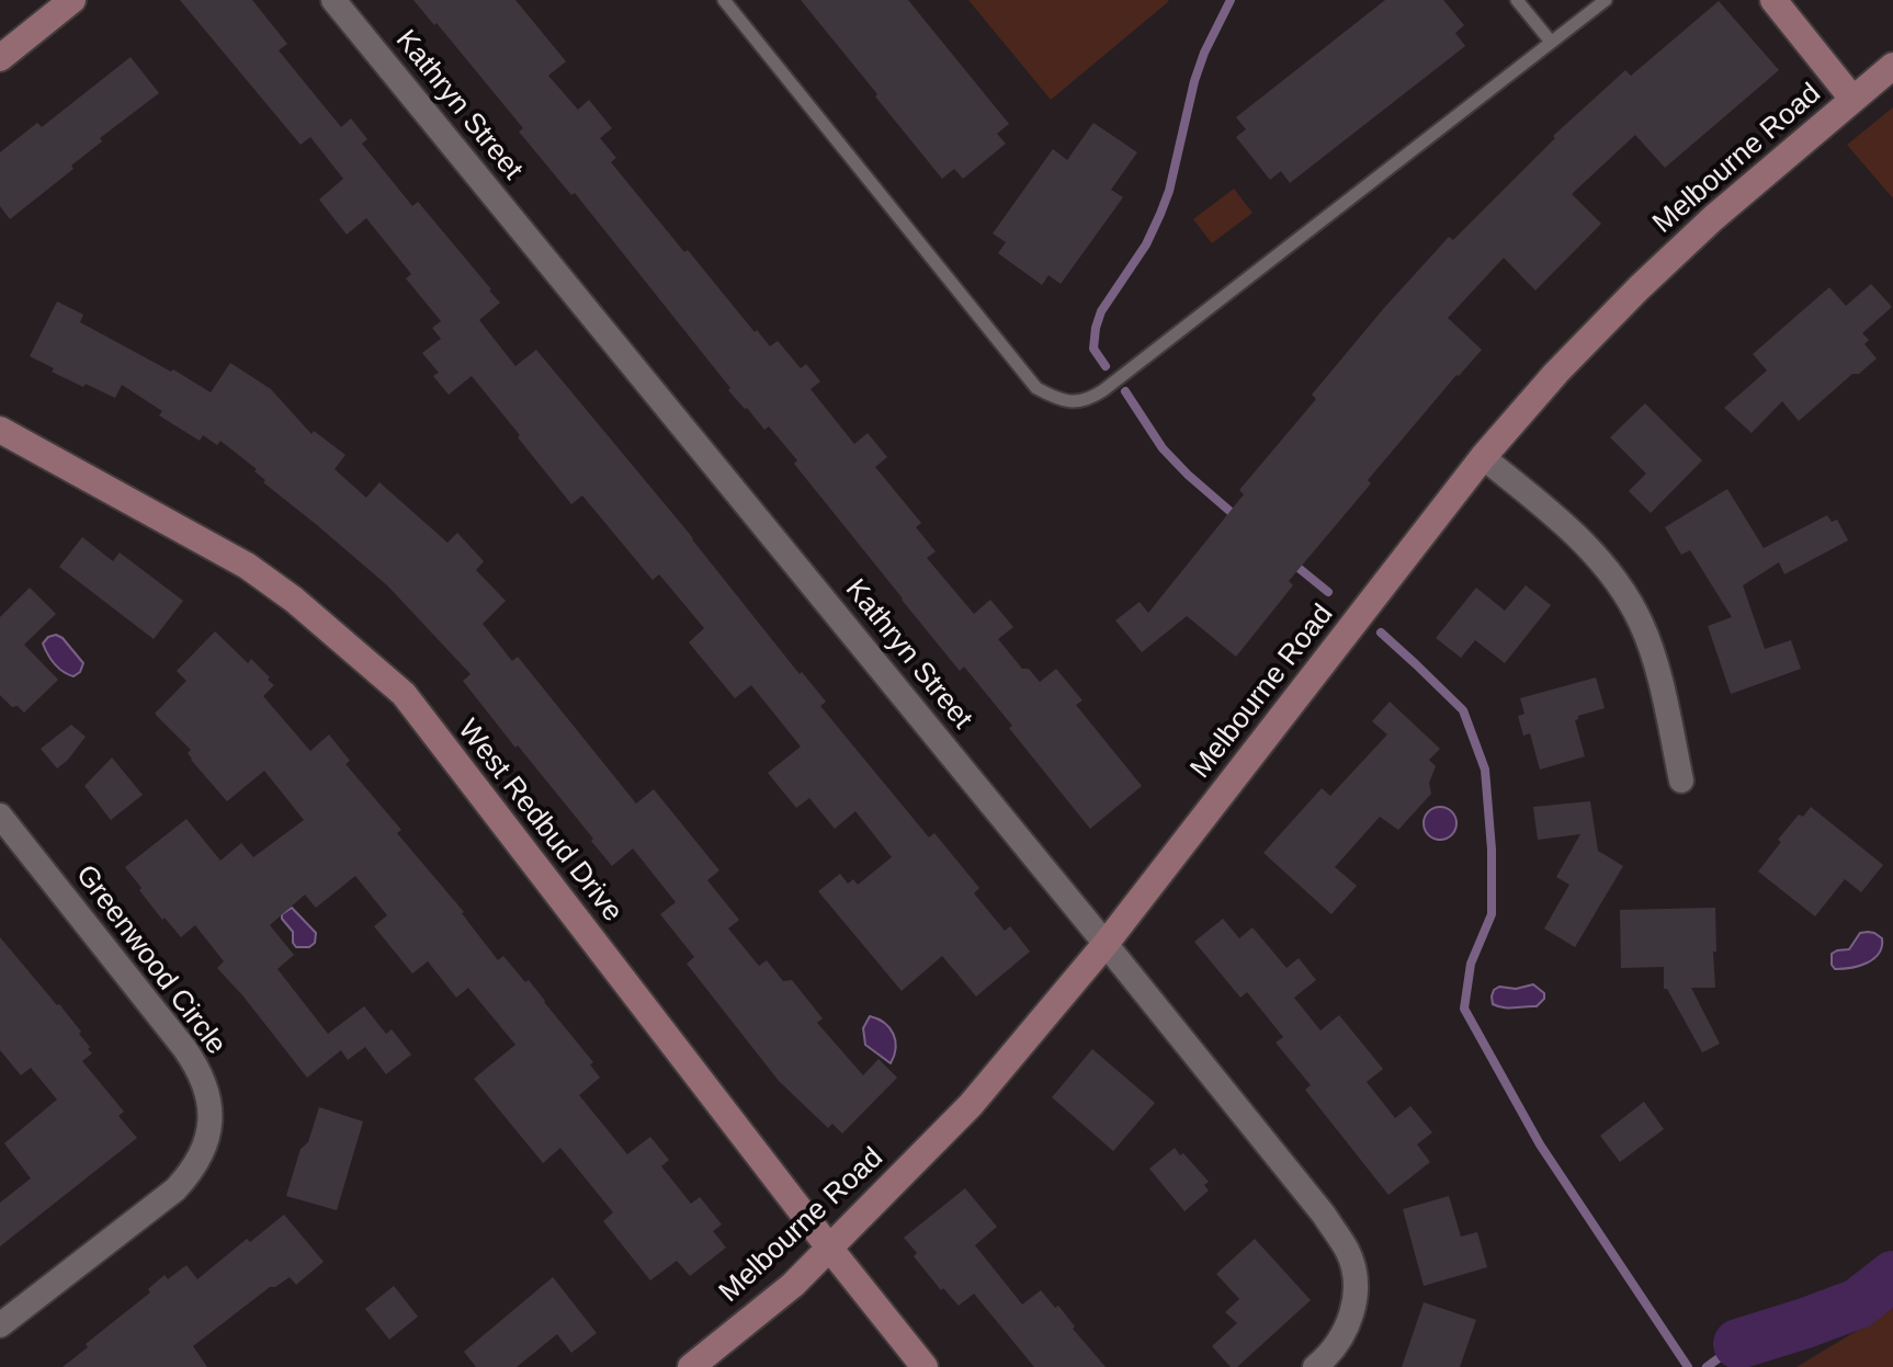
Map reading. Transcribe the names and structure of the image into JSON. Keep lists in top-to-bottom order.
{
  "streets": {
    "street": [
      "Kathryn Street",
      "Melbourne Road",
      "West Redbud Drive",
      "Greenwood Circle"
    ]
  },
  "crossings": [
    ["Kathryn Street", "Melbourne Road"],
    ["Melbourne Road", "West Redbud Drive"]
  ]
}
